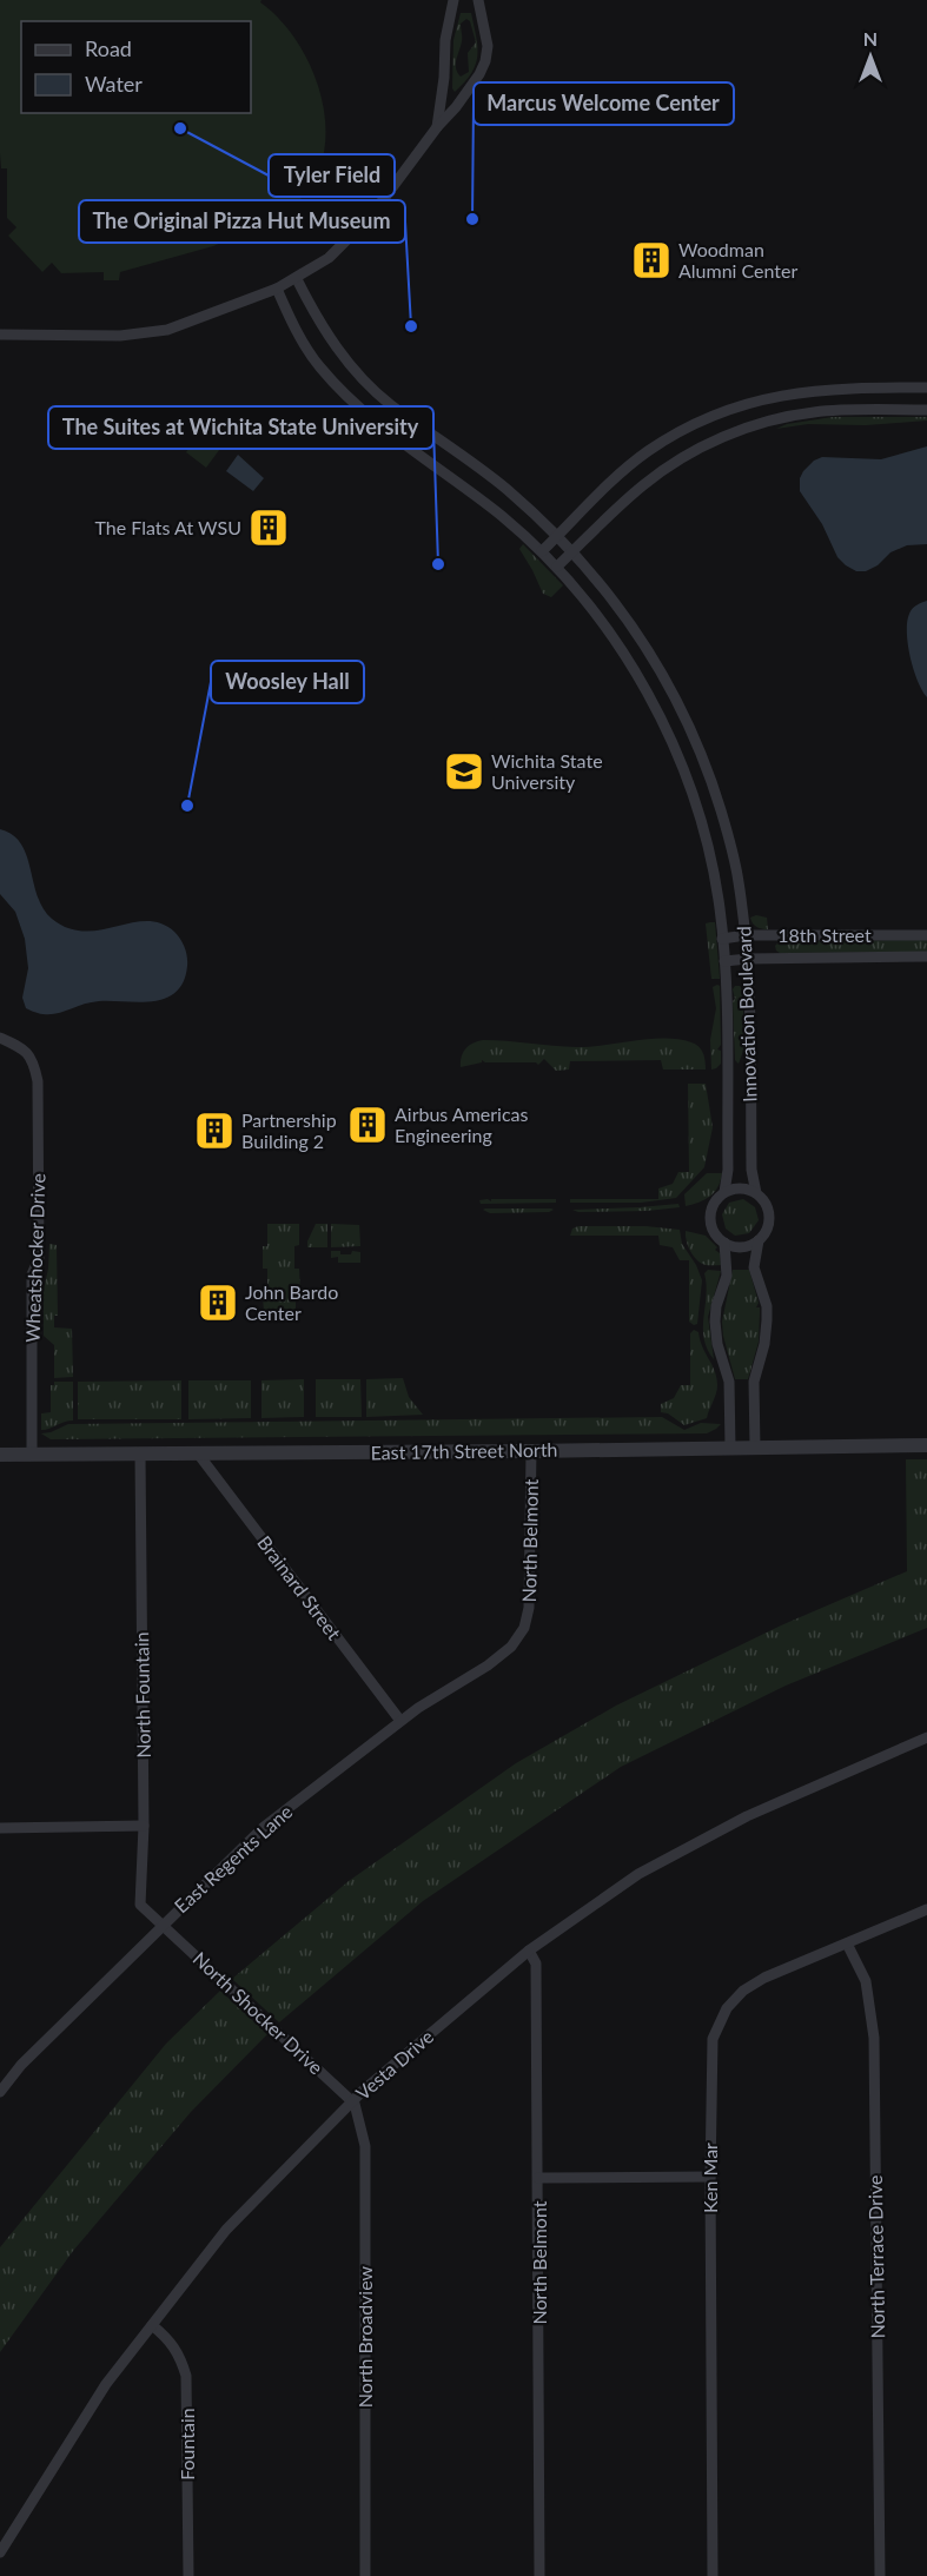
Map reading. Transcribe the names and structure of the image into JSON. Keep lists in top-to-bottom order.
{
  "streets": {
    "street": [
      "18th Street",
      "Innovation Boulevard",
      "Wheatshocker Drive",
      "East 17th Street North",
      "North Belmont",
      "Brainard Street",
      "North Fountain",
      "East Regents Lane",
      "North Shocker Drive",
      "Vesta Drive",
      "Ken Mar",
      "North Terrace Drive",
      "North Broadview",
      "Fountain"
    ]
  },
  "crossings": [
    ["18th Street", "Innovation Boulevard"],
    ["Innovation Boulevard", "East 17th Street North"],
    ["Wheatshocker Drive", "East 17th Street North"],
    ["East 17th Street North", "North Belmont"],
    ["East 17th Street North", "Brainard Street"],
    ["East 17th Street North", "North Fountain"],
    ["North Belmont", "East Regents Lane"],
    ["North Belmont", "Vesta Drive"],
    ["Brainard Street", "East Regents Lane"],
    ["North Fountain", "East Regents Lane"],
    ["North Fountain", "North Shocker Drive"],
    ["East Regents Lane", "North Shocker Drive"],
    ["North Shocker Drive", "Vesta Drive"],
    ["North Shocker Drive", "North Broadview"],
    ["Vesta Drive", "North Broadview"],
    ["Vesta Drive", "Fountain"],
    ["Ken Mar", "North Terrace Drive"]
  ],
  "places": {
    "other": [
      "Tyler Field",
      "Marcus Welcome Center",
      "The Original Pizza Hut Museum",
      "The Suites at Wichita State University",
      "Woosley Hall"
    ],
    "building": [
      "Woodman Alumni Center",
      "The Flats At WSU",
      "Airbus Americas Engineering",
      "Partnership Building 2",
      "John Bardo Center"
    ],
    "school or university": ["Wichita State University"]
  },
  "legend": ["Road", "Water"],
  "north": "top"
}
